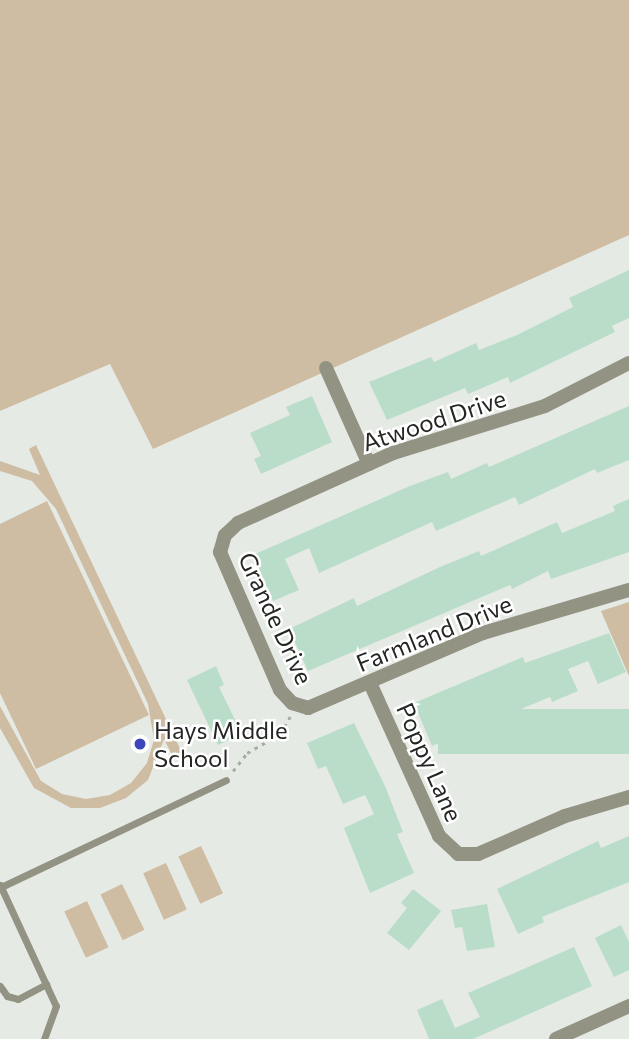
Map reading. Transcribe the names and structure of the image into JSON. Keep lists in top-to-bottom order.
{
  "streets": {
    "street": [
      "Atwood Drive",
      "Grande Drive",
      "Farmland Drive",
      "Poppy Lane"
    ]
  },
  "crossings": [
    ["Atwood Drive", "Grande Drive"],
    ["Grande Drive", "Farmland Drive"],
    ["Farmland Drive", "Poppy Lane"]
  ],
  "places": ["Hays Middle School"]
}
